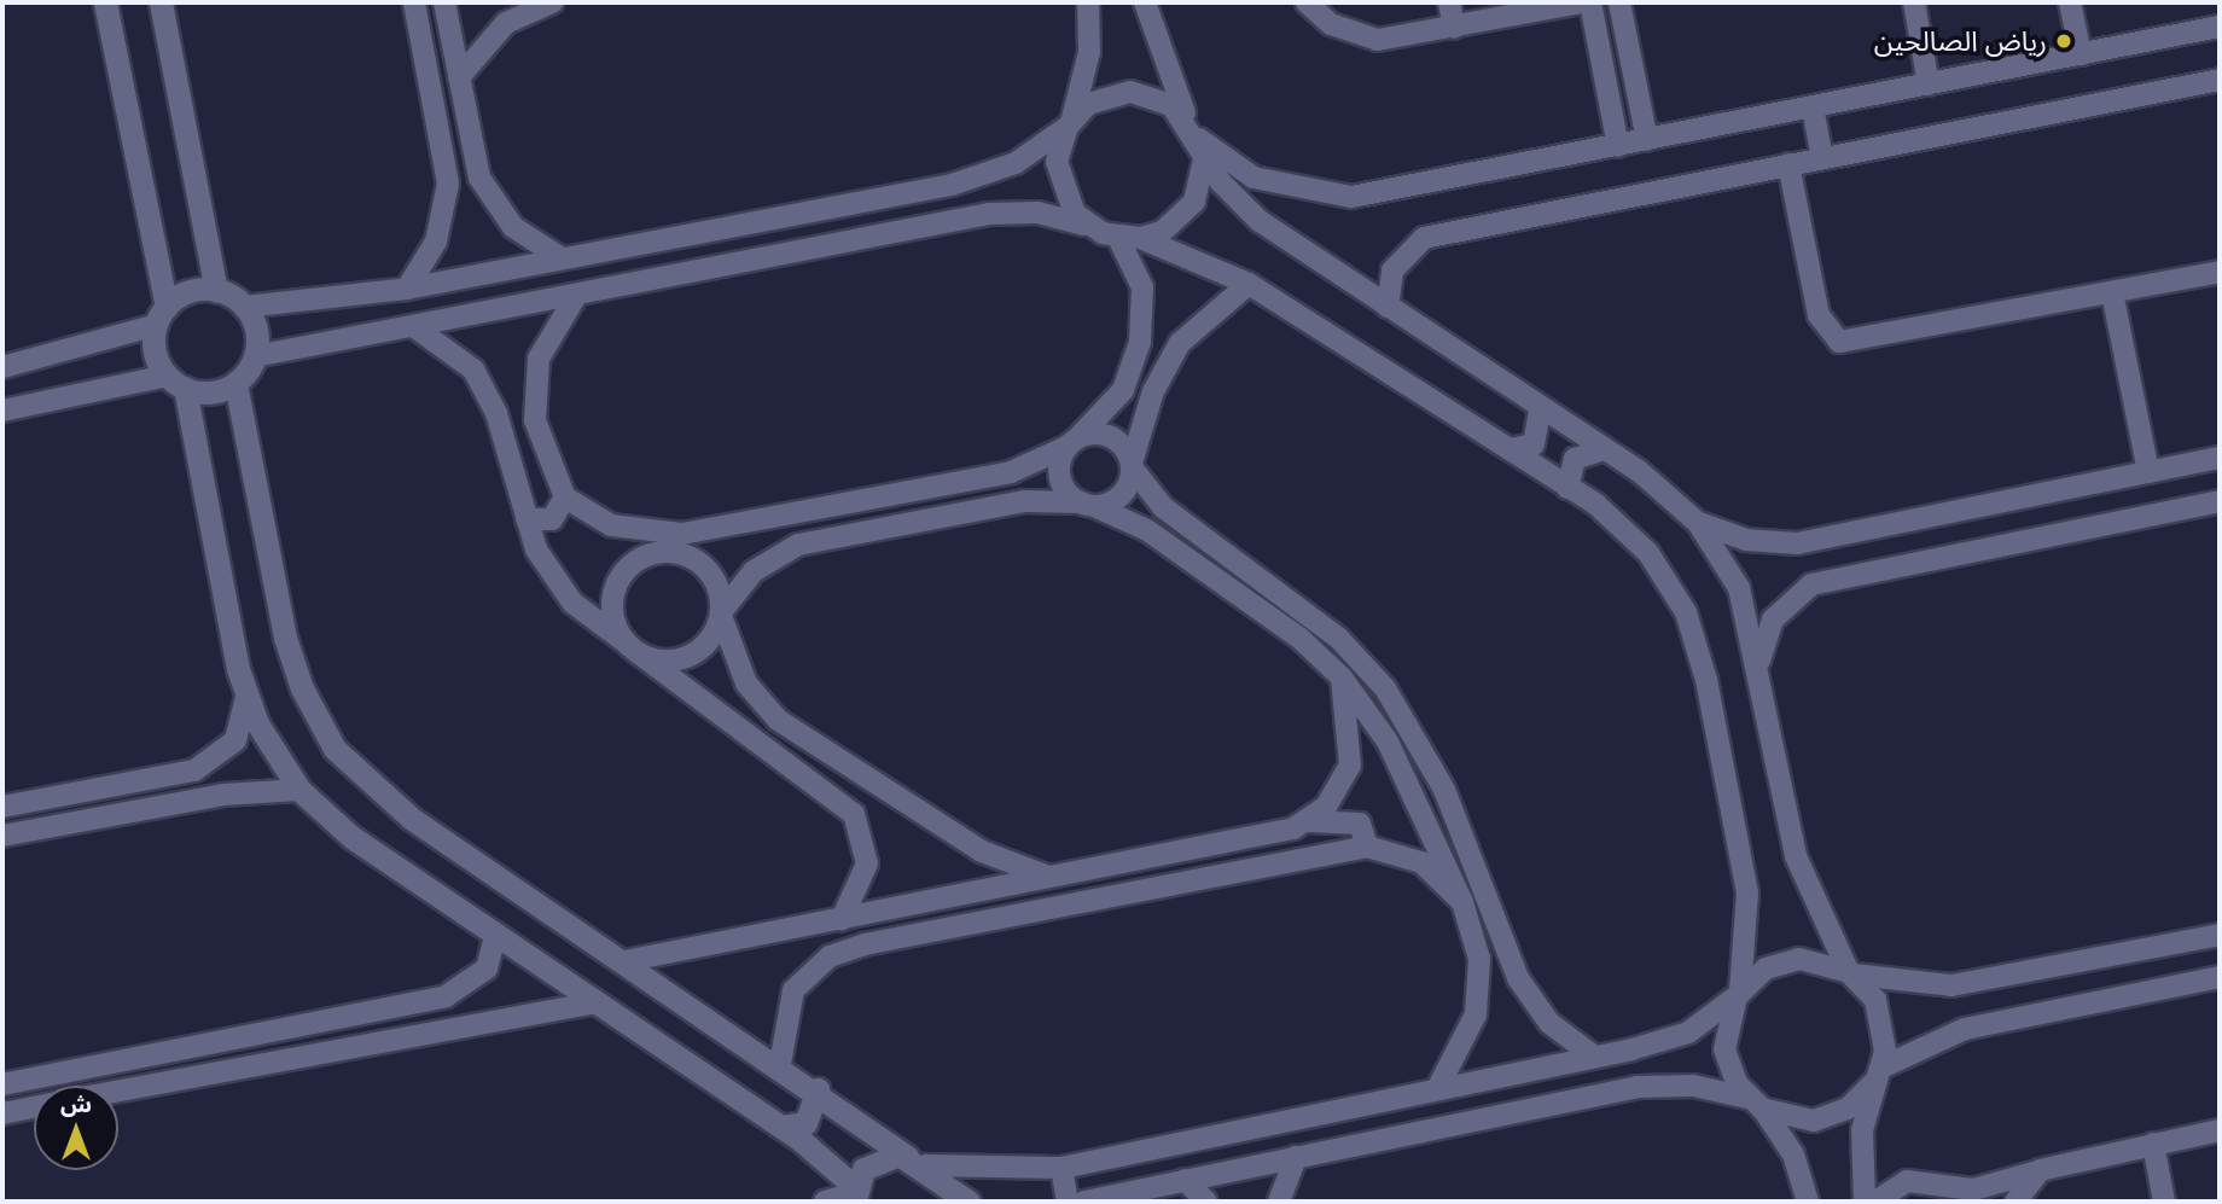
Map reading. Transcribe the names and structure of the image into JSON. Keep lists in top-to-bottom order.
{
  "places": ["رياض الصالحين"],
  "north": "top"
}
